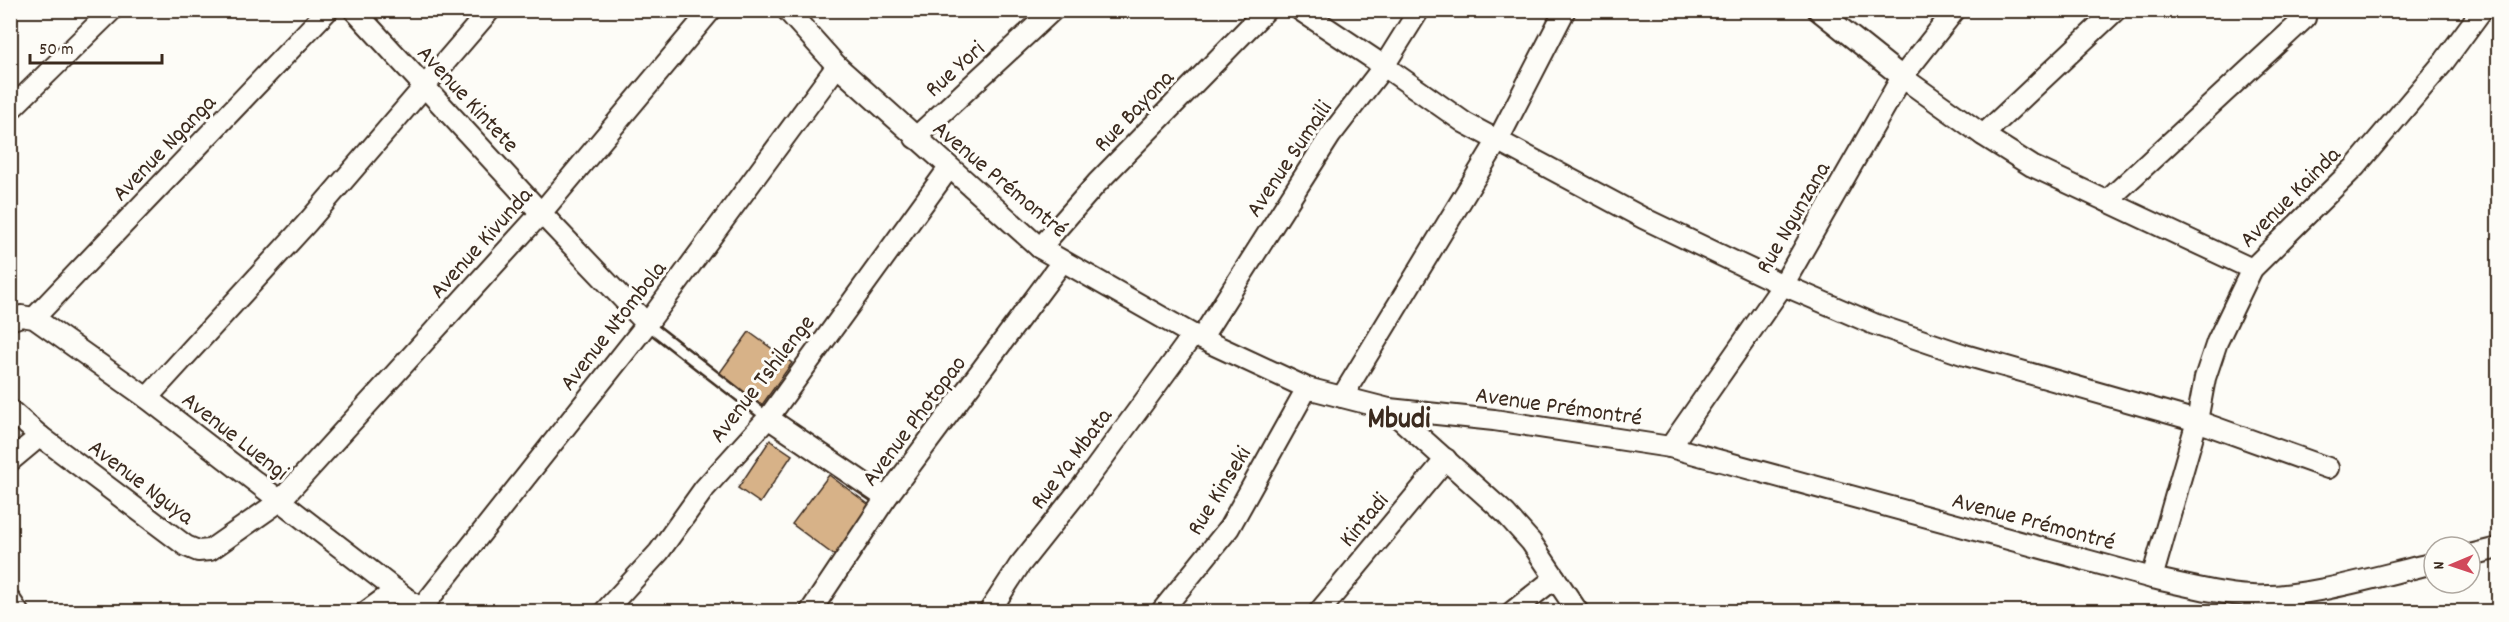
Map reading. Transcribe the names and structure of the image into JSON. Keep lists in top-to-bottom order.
{
  "streets": {
    "street": [
      "Rue Yori",
      "Avenue Kintete",
      "Rue Bayona",
      "Avenue Nganga",
      "Avenue Sumaili",
      "Avenue Prémontré",
      "Avenue Kainda",
      "Rue Ngunzana",
      "Avenue Kivunda",
      "Avenue Ntombola",
      "Avenue Tshilenge",
      "Avenue Photopao",
      "Avenue Luengi",
      "Rue Ya Mbata",
      "Avenue Nguya",
      "Rue Kinseki",
      "Kintadi"
    ]
  },
  "crossings": [
    ["Rue Yori", "Avenue Prémontré"],
    ["Avenue Kintete", "Avenue Kivunda"],
    ["Avenue Kintete", "Avenue Ntombola"],
    ["Rue Bayona", "Avenue Prémontré"],
    ["Avenue Nganga", "Avenue Luengi"],
    ["Avenue Sumaili", "Avenue Prémontré"],
    ["Avenue Sumaili", "Rue Ya Mbata"],
    ["Avenue Prémontré", "Avenue Kainda"],
    ["Avenue Prémontré", "Rue Ngunzana"],
    ["Avenue Prémontré", "Avenue Ntombola"],
    ["Avenue Prémontré", "Avenue Tshilenge"],
    ["Avenue Prémontré", "Avenue Photopao"],
    ["Avenue Prémontré", "Rue Ya Mbata"],
    ["Avenue Prémontré", "Rue Kinseki"],
    ["Avenue Kivunda", "Avenue Luengi"],
    ["Avenue Kivunda", "Avenue Nguya"],
    ["Avenue Ntombola", "Avenue Luengi"],
    ["Avenue Luengi", "Avenue Nguya"]
  ],
  "districts": ["Mbudi"],
  "scale_bar": "50 m",
  "north": "left"
}
